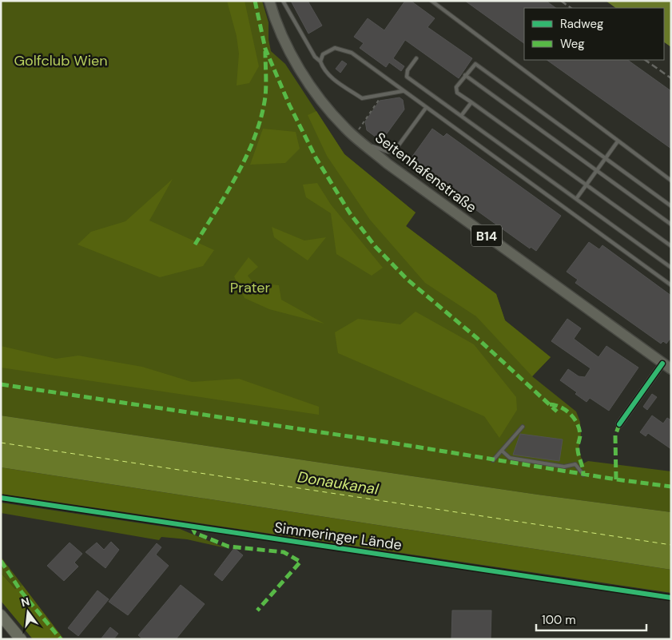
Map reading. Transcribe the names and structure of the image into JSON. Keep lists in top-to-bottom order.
{
  "streets": {
    "main road": ["Seitenhafenstraße", "B14"],
    "lane": ["Simmeringer Lände"]
  },
  "water": ["Donaukanal"],
  "parks": ["Golfclub Wien", "Prater"],
  "legend": ["Radweg", "Weg"],
  "scale_bar": "100 m",
  "north": "top"
}
